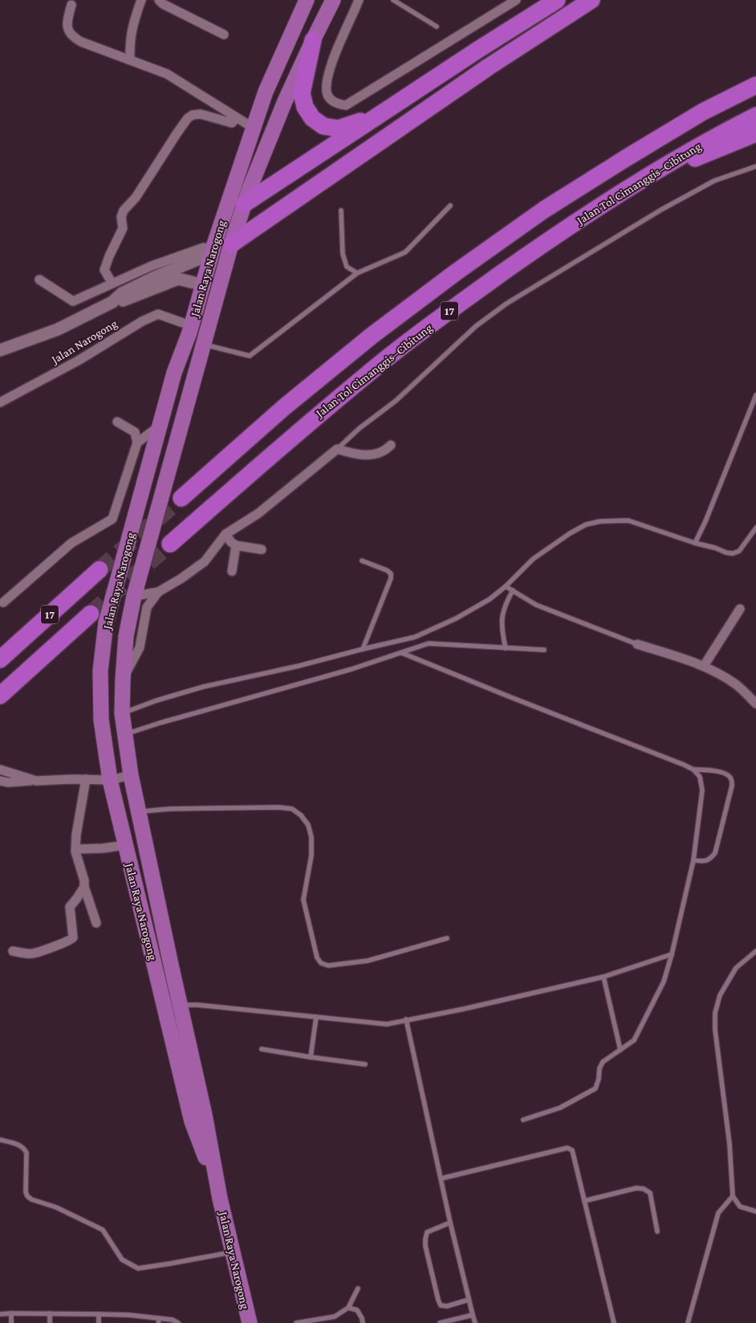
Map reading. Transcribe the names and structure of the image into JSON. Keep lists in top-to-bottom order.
{
  "streets": {
    "highway": ["Jalan Tol Cimanggis–Cibitung", "17"],
    "main road": ["Jalan Raya Narogong"],
    "street": ["Jalan Narogong"]
  }
}
